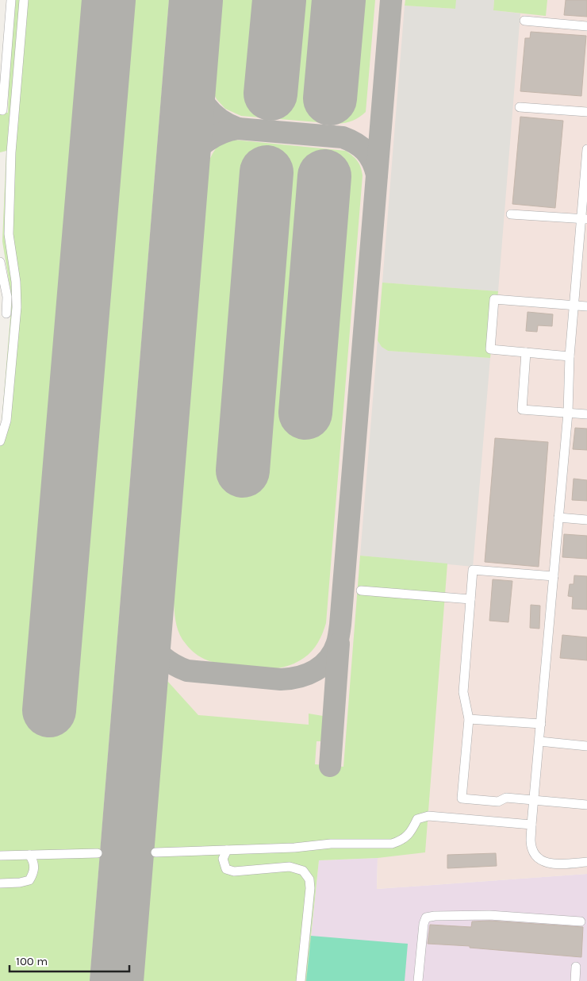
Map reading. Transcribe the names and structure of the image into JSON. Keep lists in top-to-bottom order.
{
  "scale_bar": "100 m"
}
